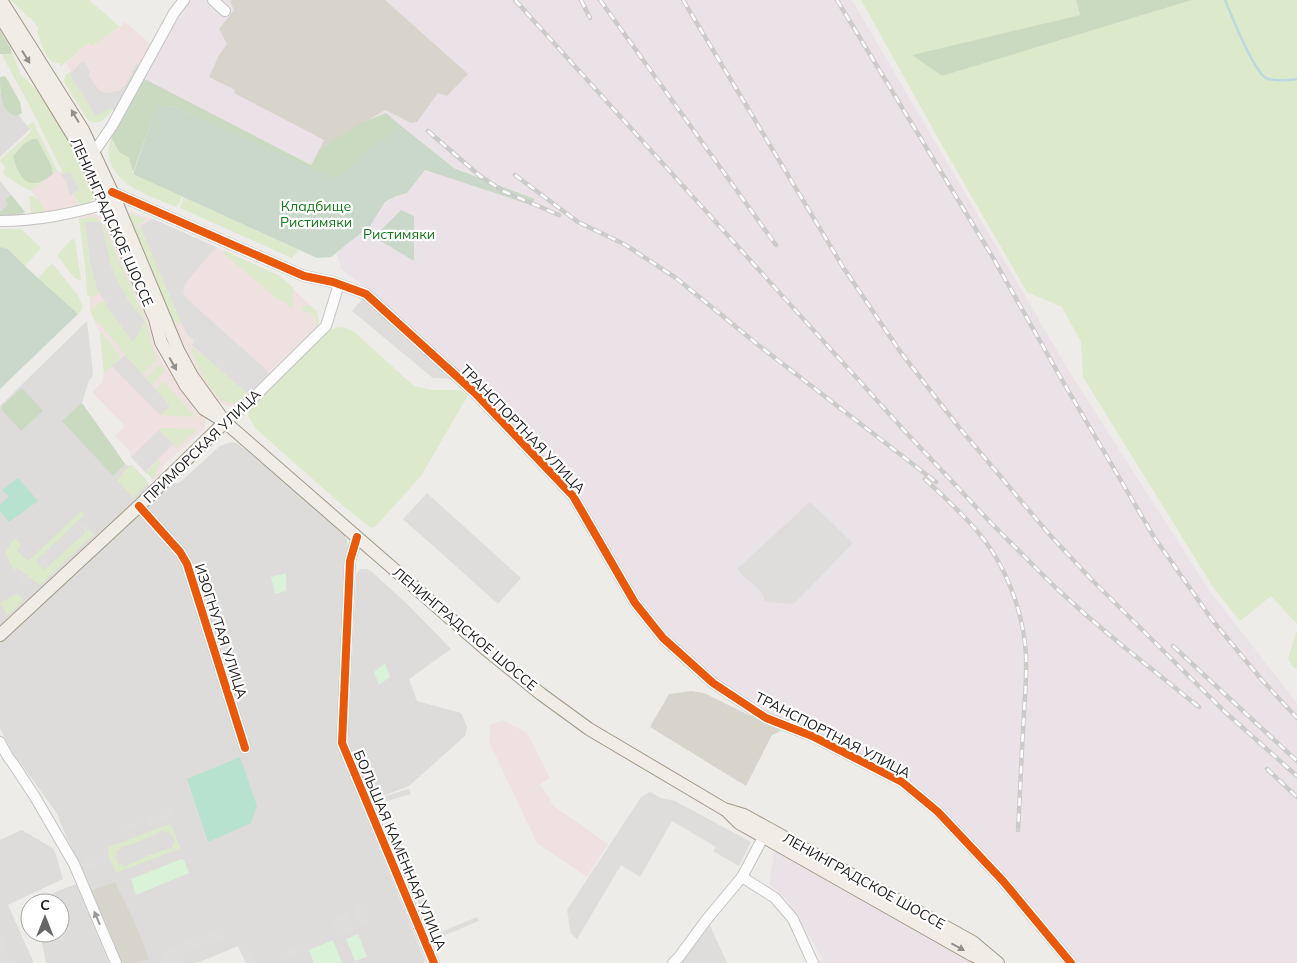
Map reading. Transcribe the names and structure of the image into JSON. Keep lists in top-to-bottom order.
{
  "streets": {
    "main road": ["ЛЕНИНГРАДСКОЕ ШОССЕ", "ПРИМОРСКАЯ УЛИЦА"],
    "street": ["ТРАНСПОРТНАЯ УЛИЦА", "ИЗОГНУТАЯ УЛИЦА", "БОЛЬШАЯ КАМЕННАЯ УЛИЦА"]
  },
  "crossings": [
    ["ЛЕНИНГРАДСКОЕ ШОССЕ", "ТРАНСПОРТНАЯ УЛИЦА"],
    ["ЛЕНИНГРАДСКОЕ ШОССЕ", "ПРИМОРСКАЯ УЛИЦА"],
    ["ЛЕНИНГРАДСКОЕ ШОССЕ", "БОЛЬШАЯ КАМЕННАЯ УЛИЦА"],
    ["ТРАНСПОРТНАЯ УЛИЦА", "ПРИМОРСКАЯ УЛИЦА"],
    ["ПРИМОРСКАЯ УЛИЦА", "ИЗОГНУТАЯ УЛИЦА"]
  ],
  "parks": ["Кладбище Ристимяки", "Ристимяки"],
  "north": "top"
}
